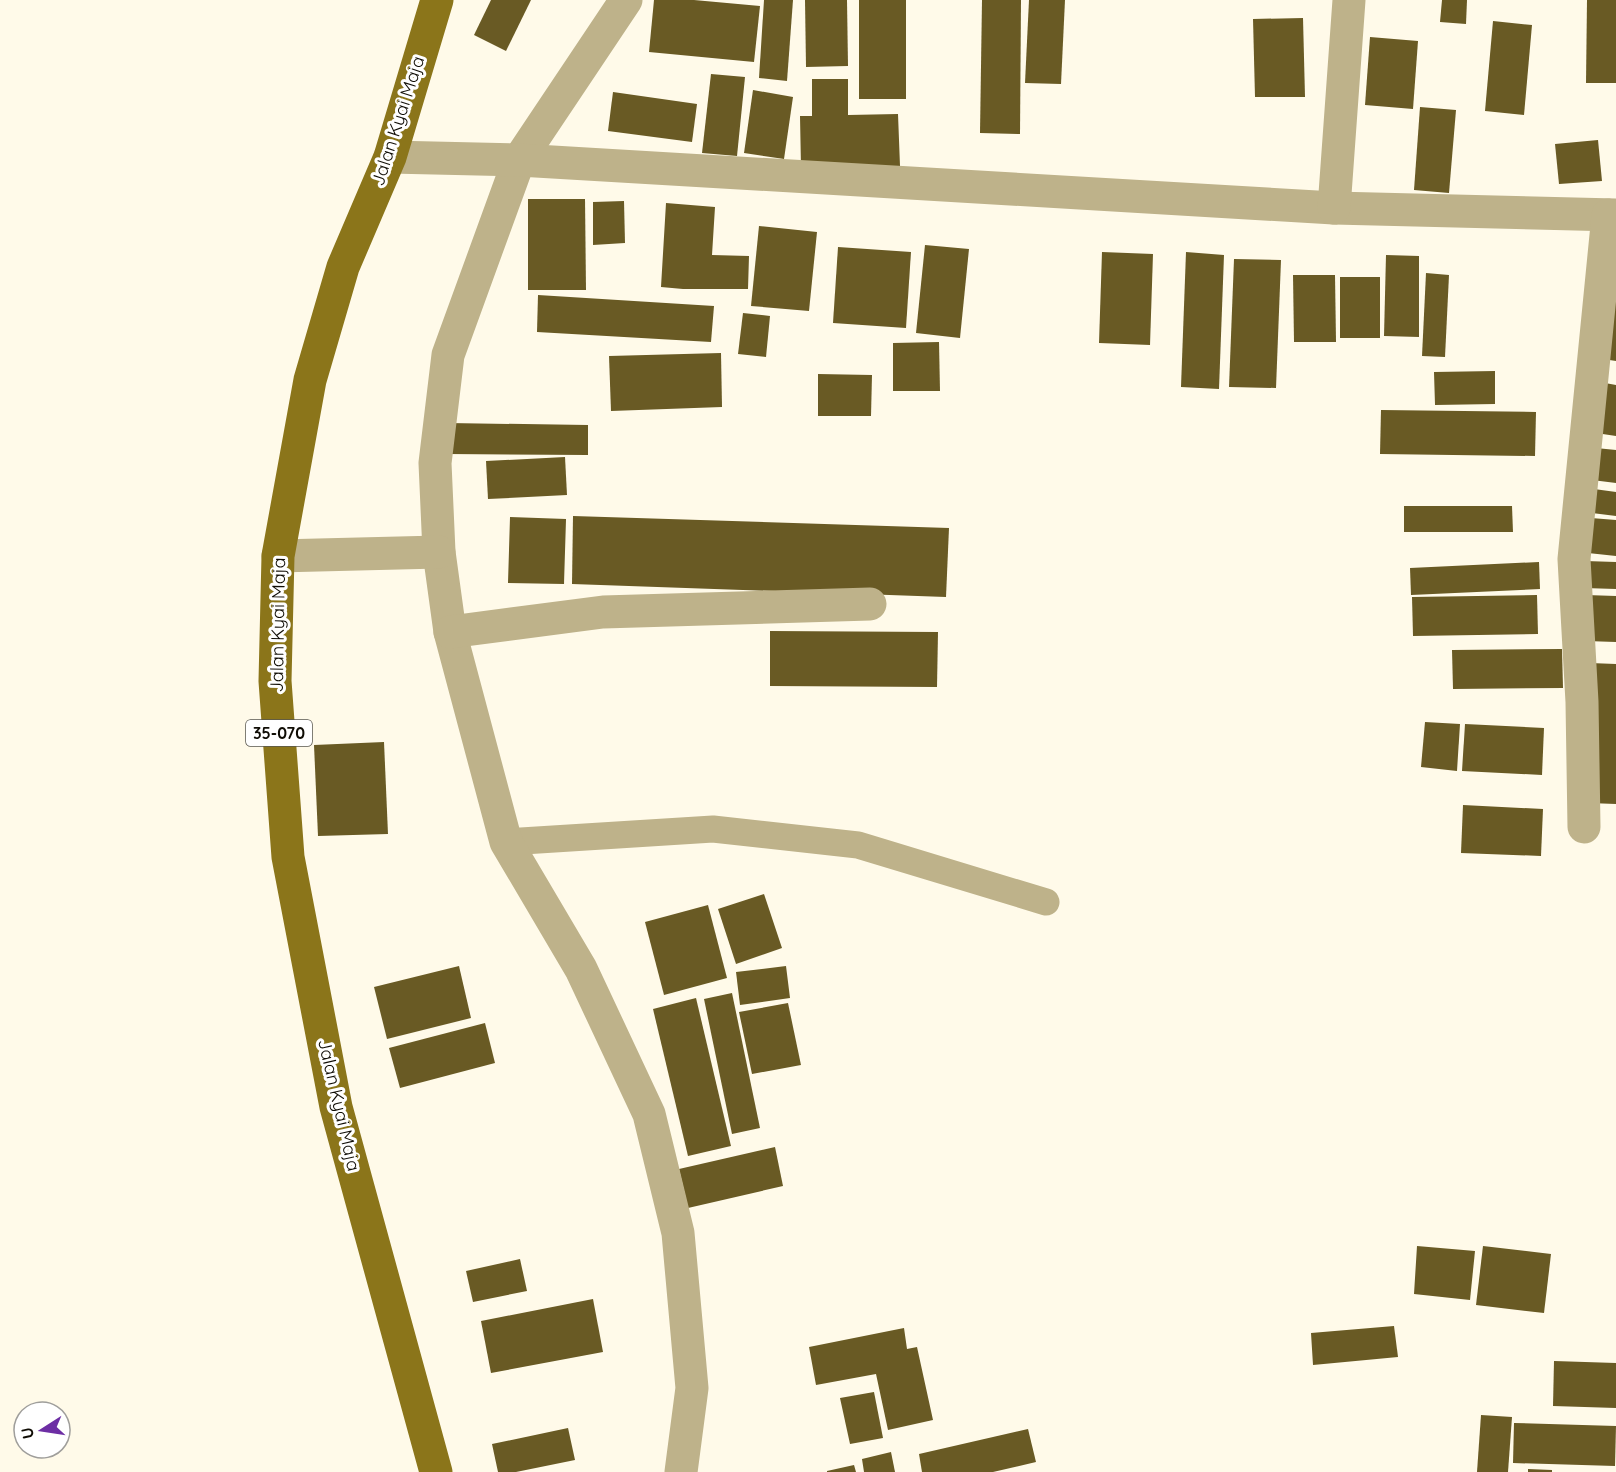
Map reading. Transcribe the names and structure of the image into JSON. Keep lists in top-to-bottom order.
{
  "streets": {
    "main road": ["Jalan Kyai Maja", "35-070"]
  },
  "north": "left"
}
